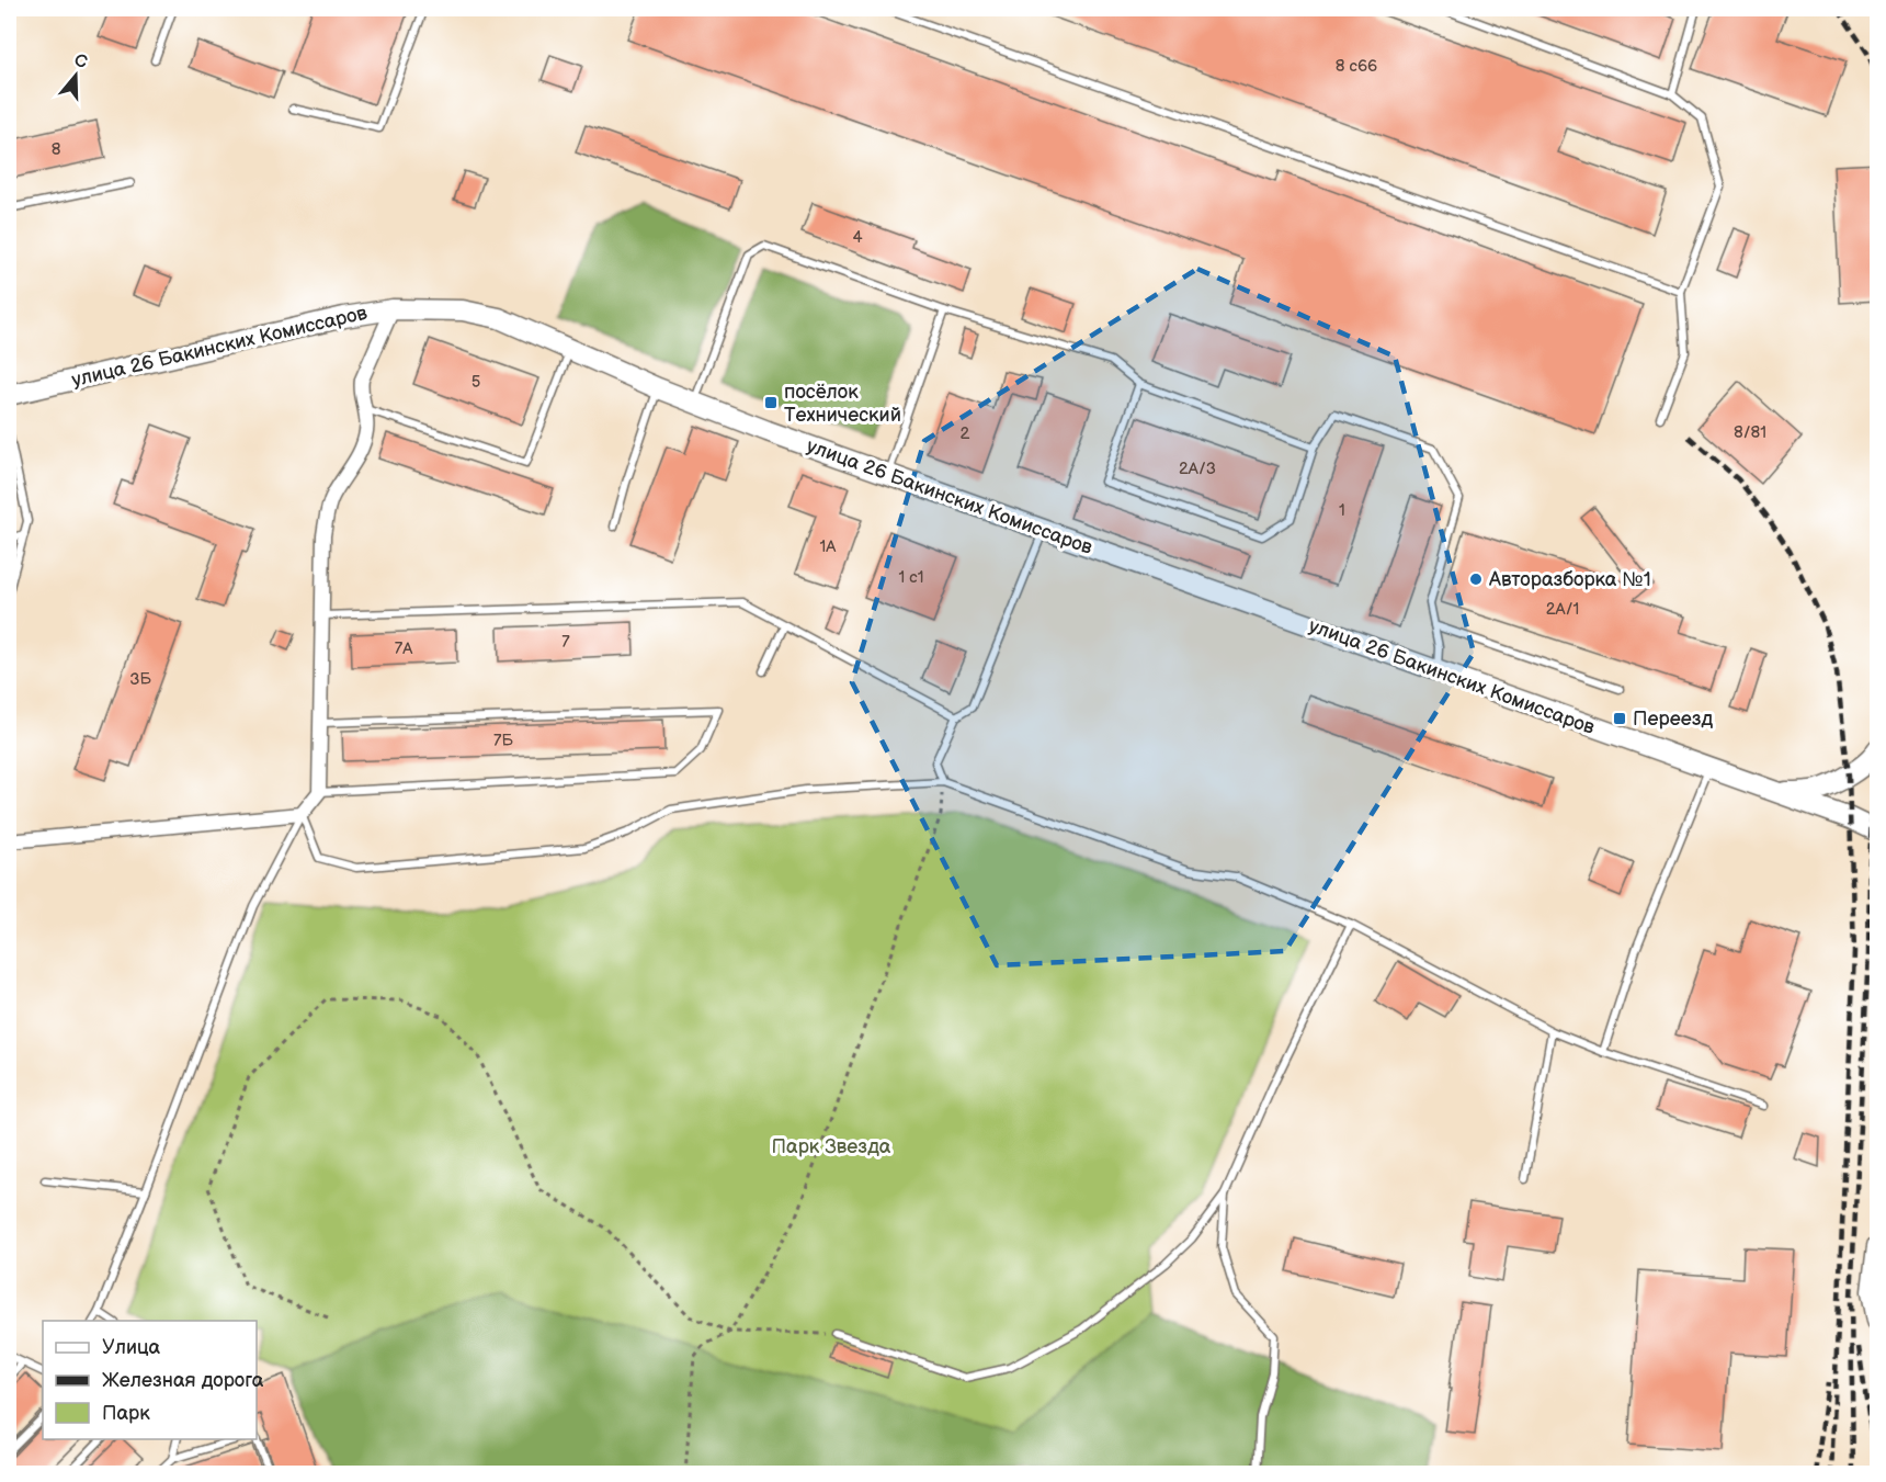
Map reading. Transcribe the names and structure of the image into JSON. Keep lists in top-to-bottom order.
{
  "streets": {
    "main road": ["улица 26 Бакинских Комиссаров"]
  },
  "parks": ["Парк Звезда"],
  "places": {
    "transit": ["посёлок Технический", "Переезд"],
    "other": ["Авторазборка №1"]
  },
  "house_numbers": [
    "8 с66",
    "8",
    "4",
    "5",
    "8/81",
    "2",
    "2А/3",
    "1",
    "1А",
    "1 с1",
    "2А/1",
    "7",
    "7А",
    "3Б",
    "7Б"
  ],
  "legend": ["Улица", "Железная дорога", "Парк"],
  "north": "top"
}
